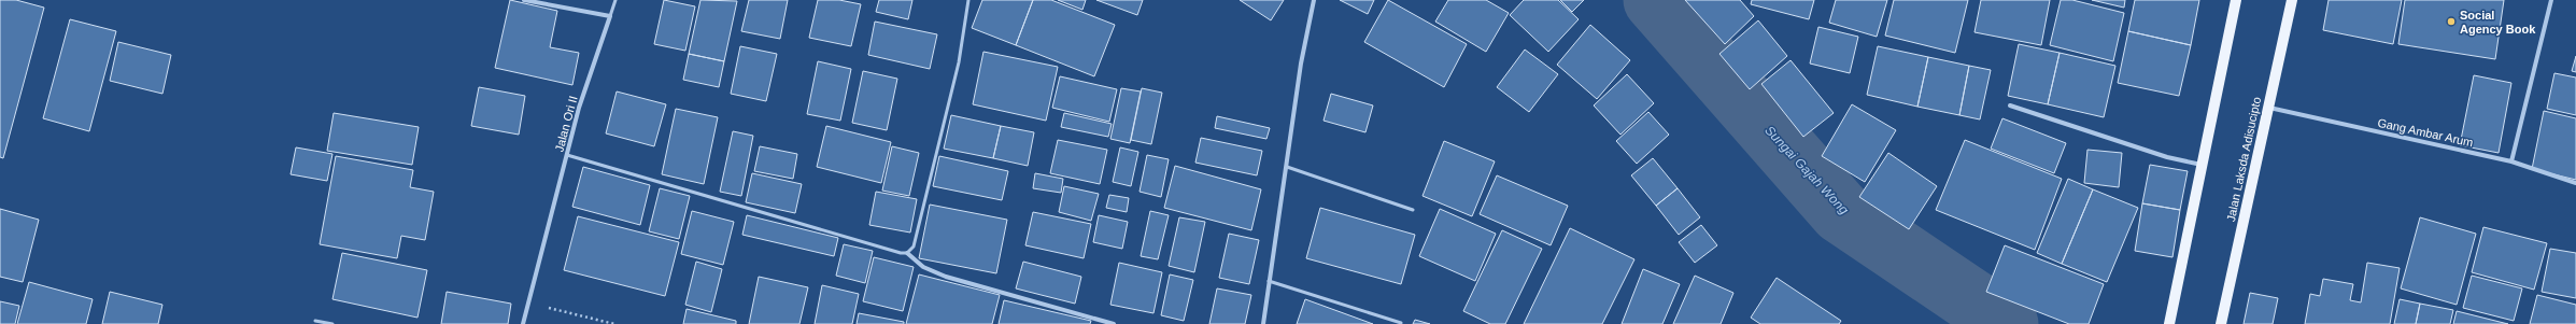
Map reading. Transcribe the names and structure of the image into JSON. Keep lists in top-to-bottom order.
{
  "streets": {
    "main road": ["Jalan Laksda Adisucipto"],
    "street": ["Jalan Ori II", "Gang Ambar Arum"]
  },
  "crossings": [
    ["Gang Ambar Arum", "Jalan Laksda Adisucipto"]
  ],
  "water": ["Sungai Gajah Wong"],
  "places": ["Social Agency Book"]
}
